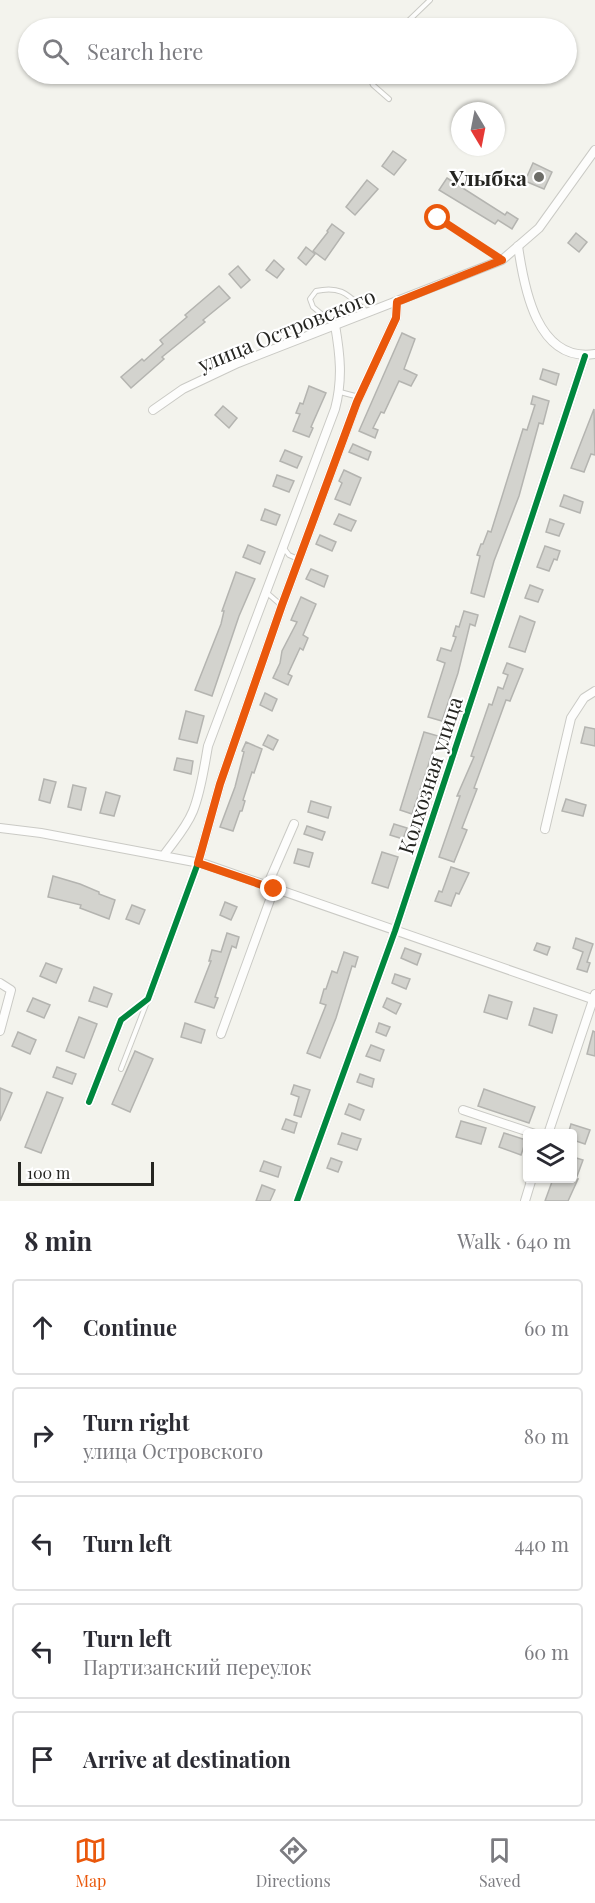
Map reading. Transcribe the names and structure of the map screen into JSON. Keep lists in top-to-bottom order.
{
  "streets": {
    "street": ["улица Островского", "Колхозная улица"]
  },
  "places": ["Улыбка"],
  "scale_bar": "100 m",
  "north": "bottom",
  "page": {
    "search": "Search here",
    "scale": "100 m",
    "heading": ["8 min", "Walk · 640 m"],
    "list": [
      ["Continue", "60 m"],
      ["Turn right", "улица Островского", "80 m"],
      ["Turn left", "440 m"],
      ["Turn left", "Партизанский переулок", "60 m"],
      "Arrive at destination"
    ],
    "nav": ["Map", "Directions", "Saved"]
  }
}
